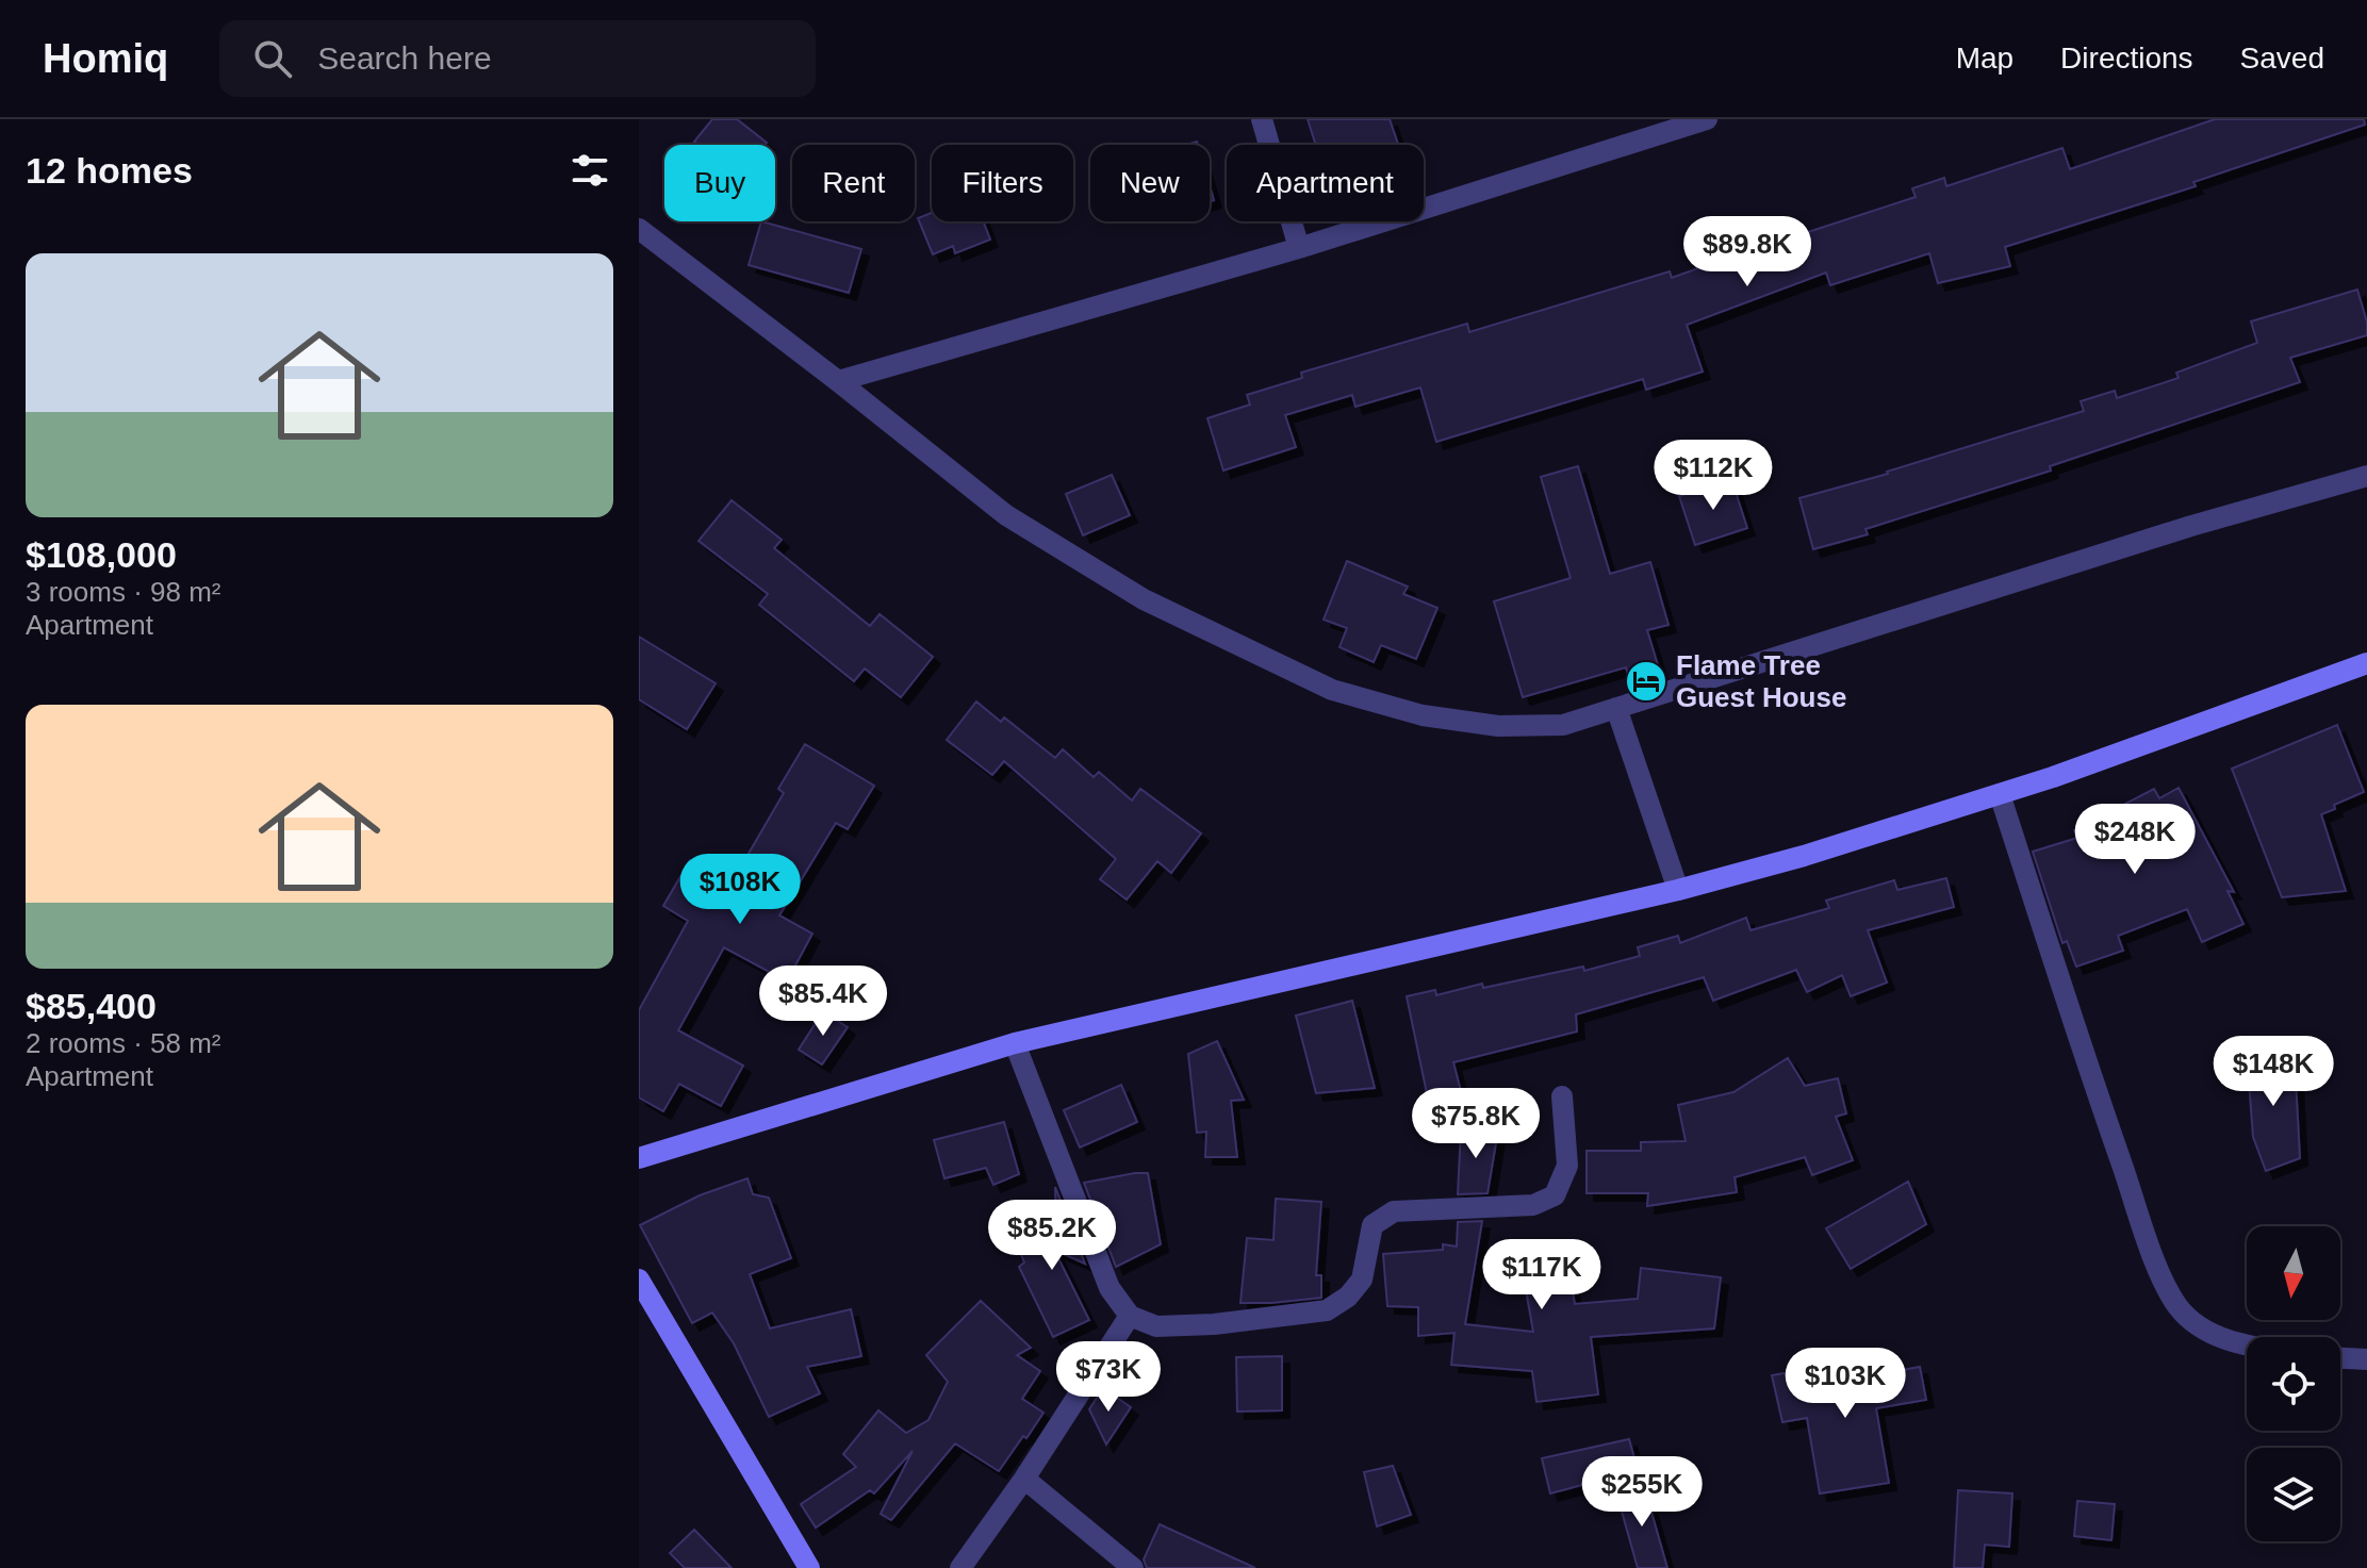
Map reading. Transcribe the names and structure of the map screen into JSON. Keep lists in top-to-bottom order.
{
  "places": {
    "hotel": ["Flame Tree Guest House"]
  },
  "north": "bottom",
  "page": {
    "header": "Homiq",
    "search": "Search here",
    "nav": ["Map", "Directions", "Saved"],
    "heading": "12 homes",
    "chip": [
      "Buy",
      "Rent",
      "Filters",
      "New",
      "Apartment"
    ],
    "price": [
      "$89.8K",
      "$112K",
      "$248K",
      "$108K",
      "$85.4K",
      "$148K",
      "$75.8K",
      "$85.2K",
      "$117K",
      "$73K",
      "$103K",
      "$255K"
    ],
    "list": [
      {
        "name": "$108,000",
        "note": "3 rooms · 98 m² · Apartment"
      },
      {
        "name": "$85,400",
        "note": "2 rooms · 58 m² · Apartment"
      }
    ]
  }
}
